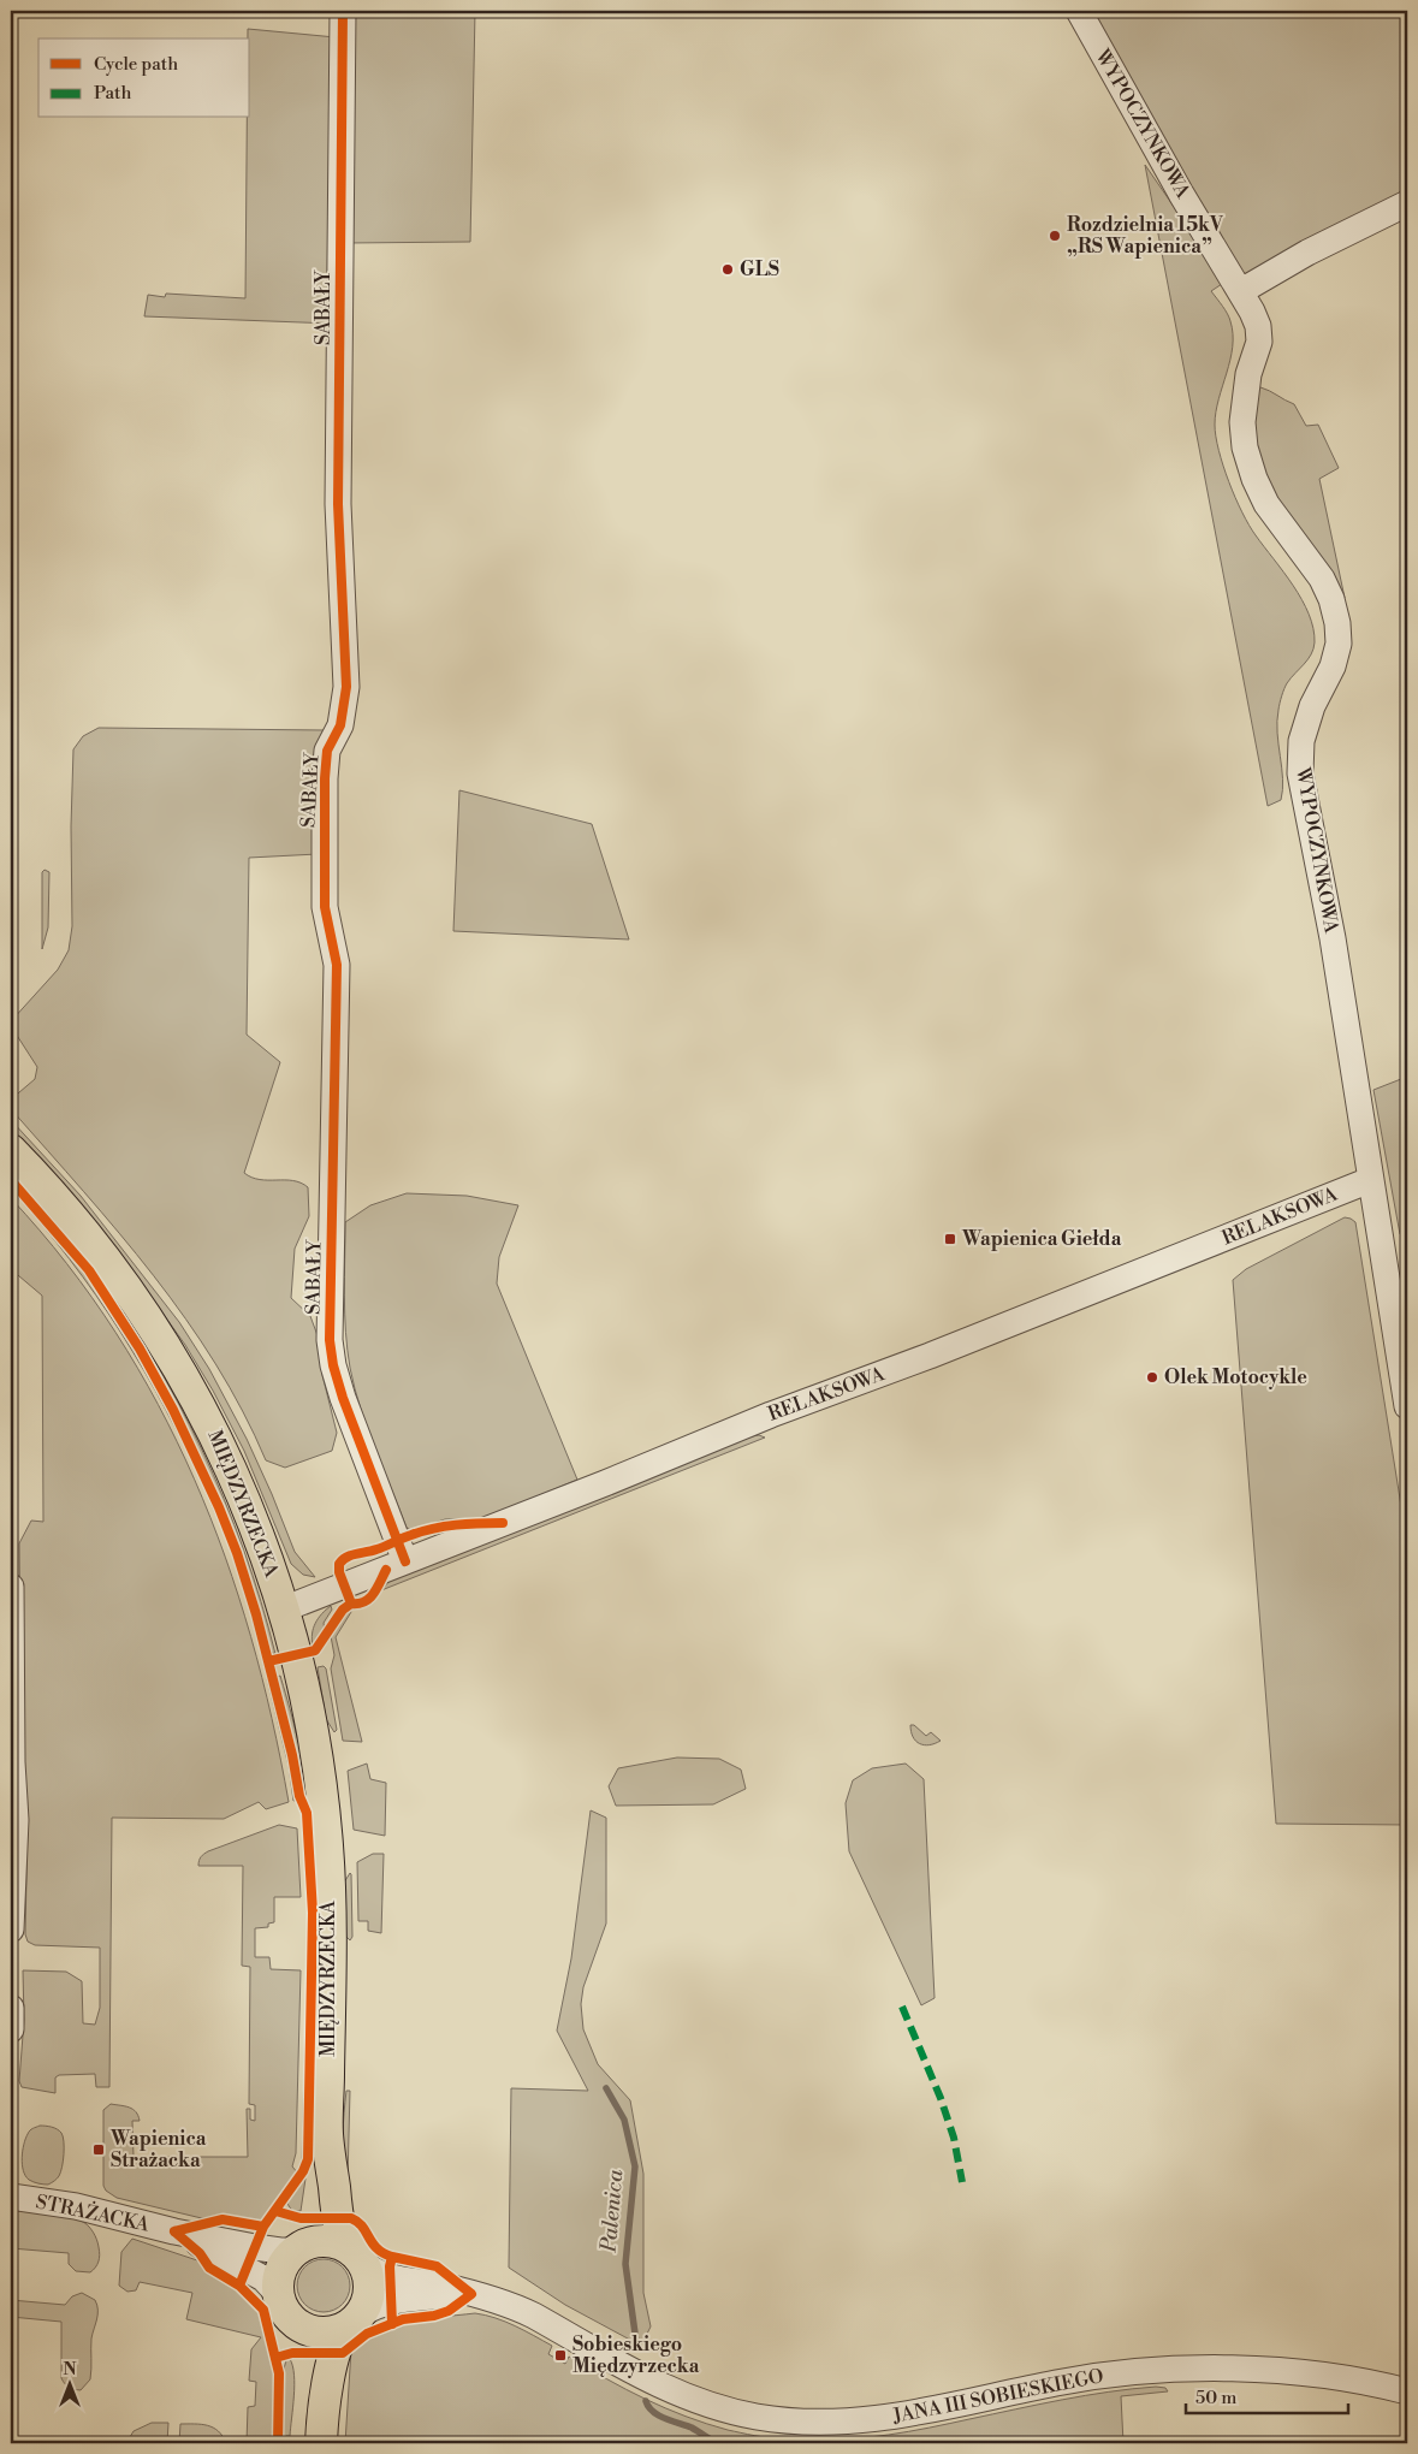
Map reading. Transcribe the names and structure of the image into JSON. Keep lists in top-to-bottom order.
{
  "streets": {
    "main road": ["MIĘDZYRZECKA"],
    "street": [
      "WYPOCZYNKOWA",
      "SABAŁY",
      "RELAKSOWA",
      "STRAŻACKA",
      "JANA III SOBIESKIEGO"
    ]
  },
  "crossings": [
    ["WYPOCZYNKOWA", "RELAKSOWA"],
    ["SABAŁY", "RELAKSOWA"],
    ["RELAKSOWA", "MIĘDZYRZECKA"],
    ["MIĘDZYRZECKA", "STRAŻACKA"],
    ["MIĘDZYRZECKA", "JANA III SOBIESKIEGO"],
    ["STRAŻACKA", "JANA III SOBIESKIEGO"]
  ],
  "water": ["Palenica"],
  "places": {
    "other": ["Rozdzielnia 15kV „RS Wapienica”", "GLS", "Olek Motocykle"],
    "transit": ["Wapienica Giełda", "Wapienica Strażacka", "Sobieskiego Międzyrzecka"]
  },
  "legend": ["Cycle path", "Path"],
  "scale_bar": "50 m",
  "north": "top"
}
